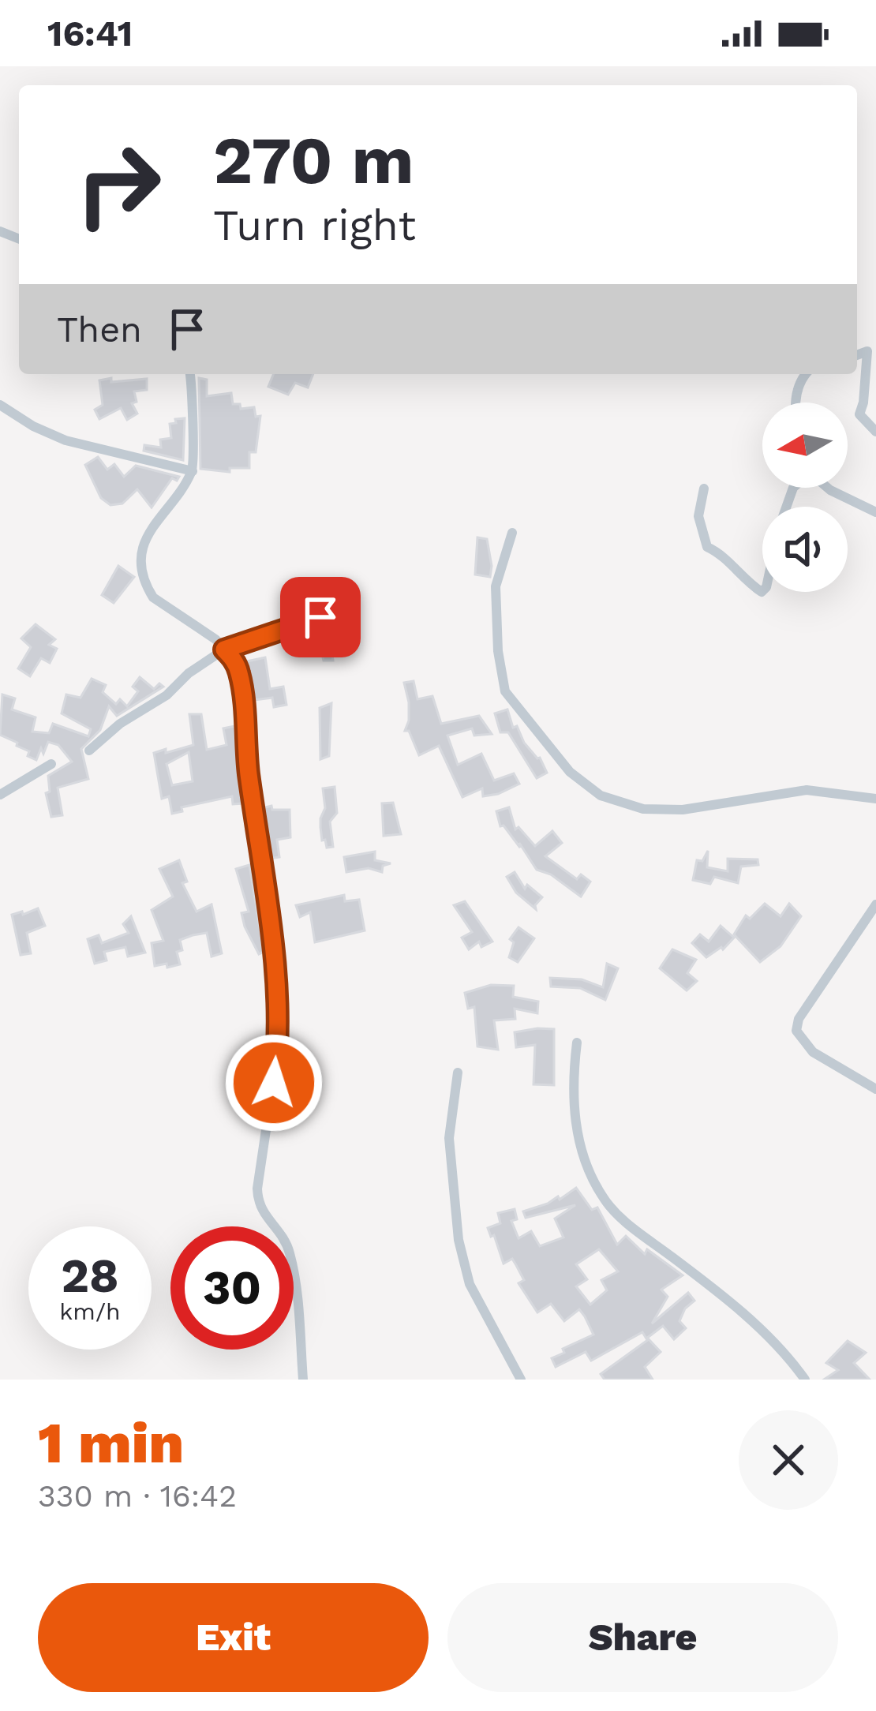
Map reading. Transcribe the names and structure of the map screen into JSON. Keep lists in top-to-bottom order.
{
  "north": "left",
  "page": {
    "status": "16:41",
    "turn": ["270 m", "Turn right"],
    "then": "Then",
    "speed": "28 km/h",
    "limit": "30",
    "heading": ["1 min", "330 m · 16:42"],
    "buttons": ["Exit", "Share"]
  }
}
